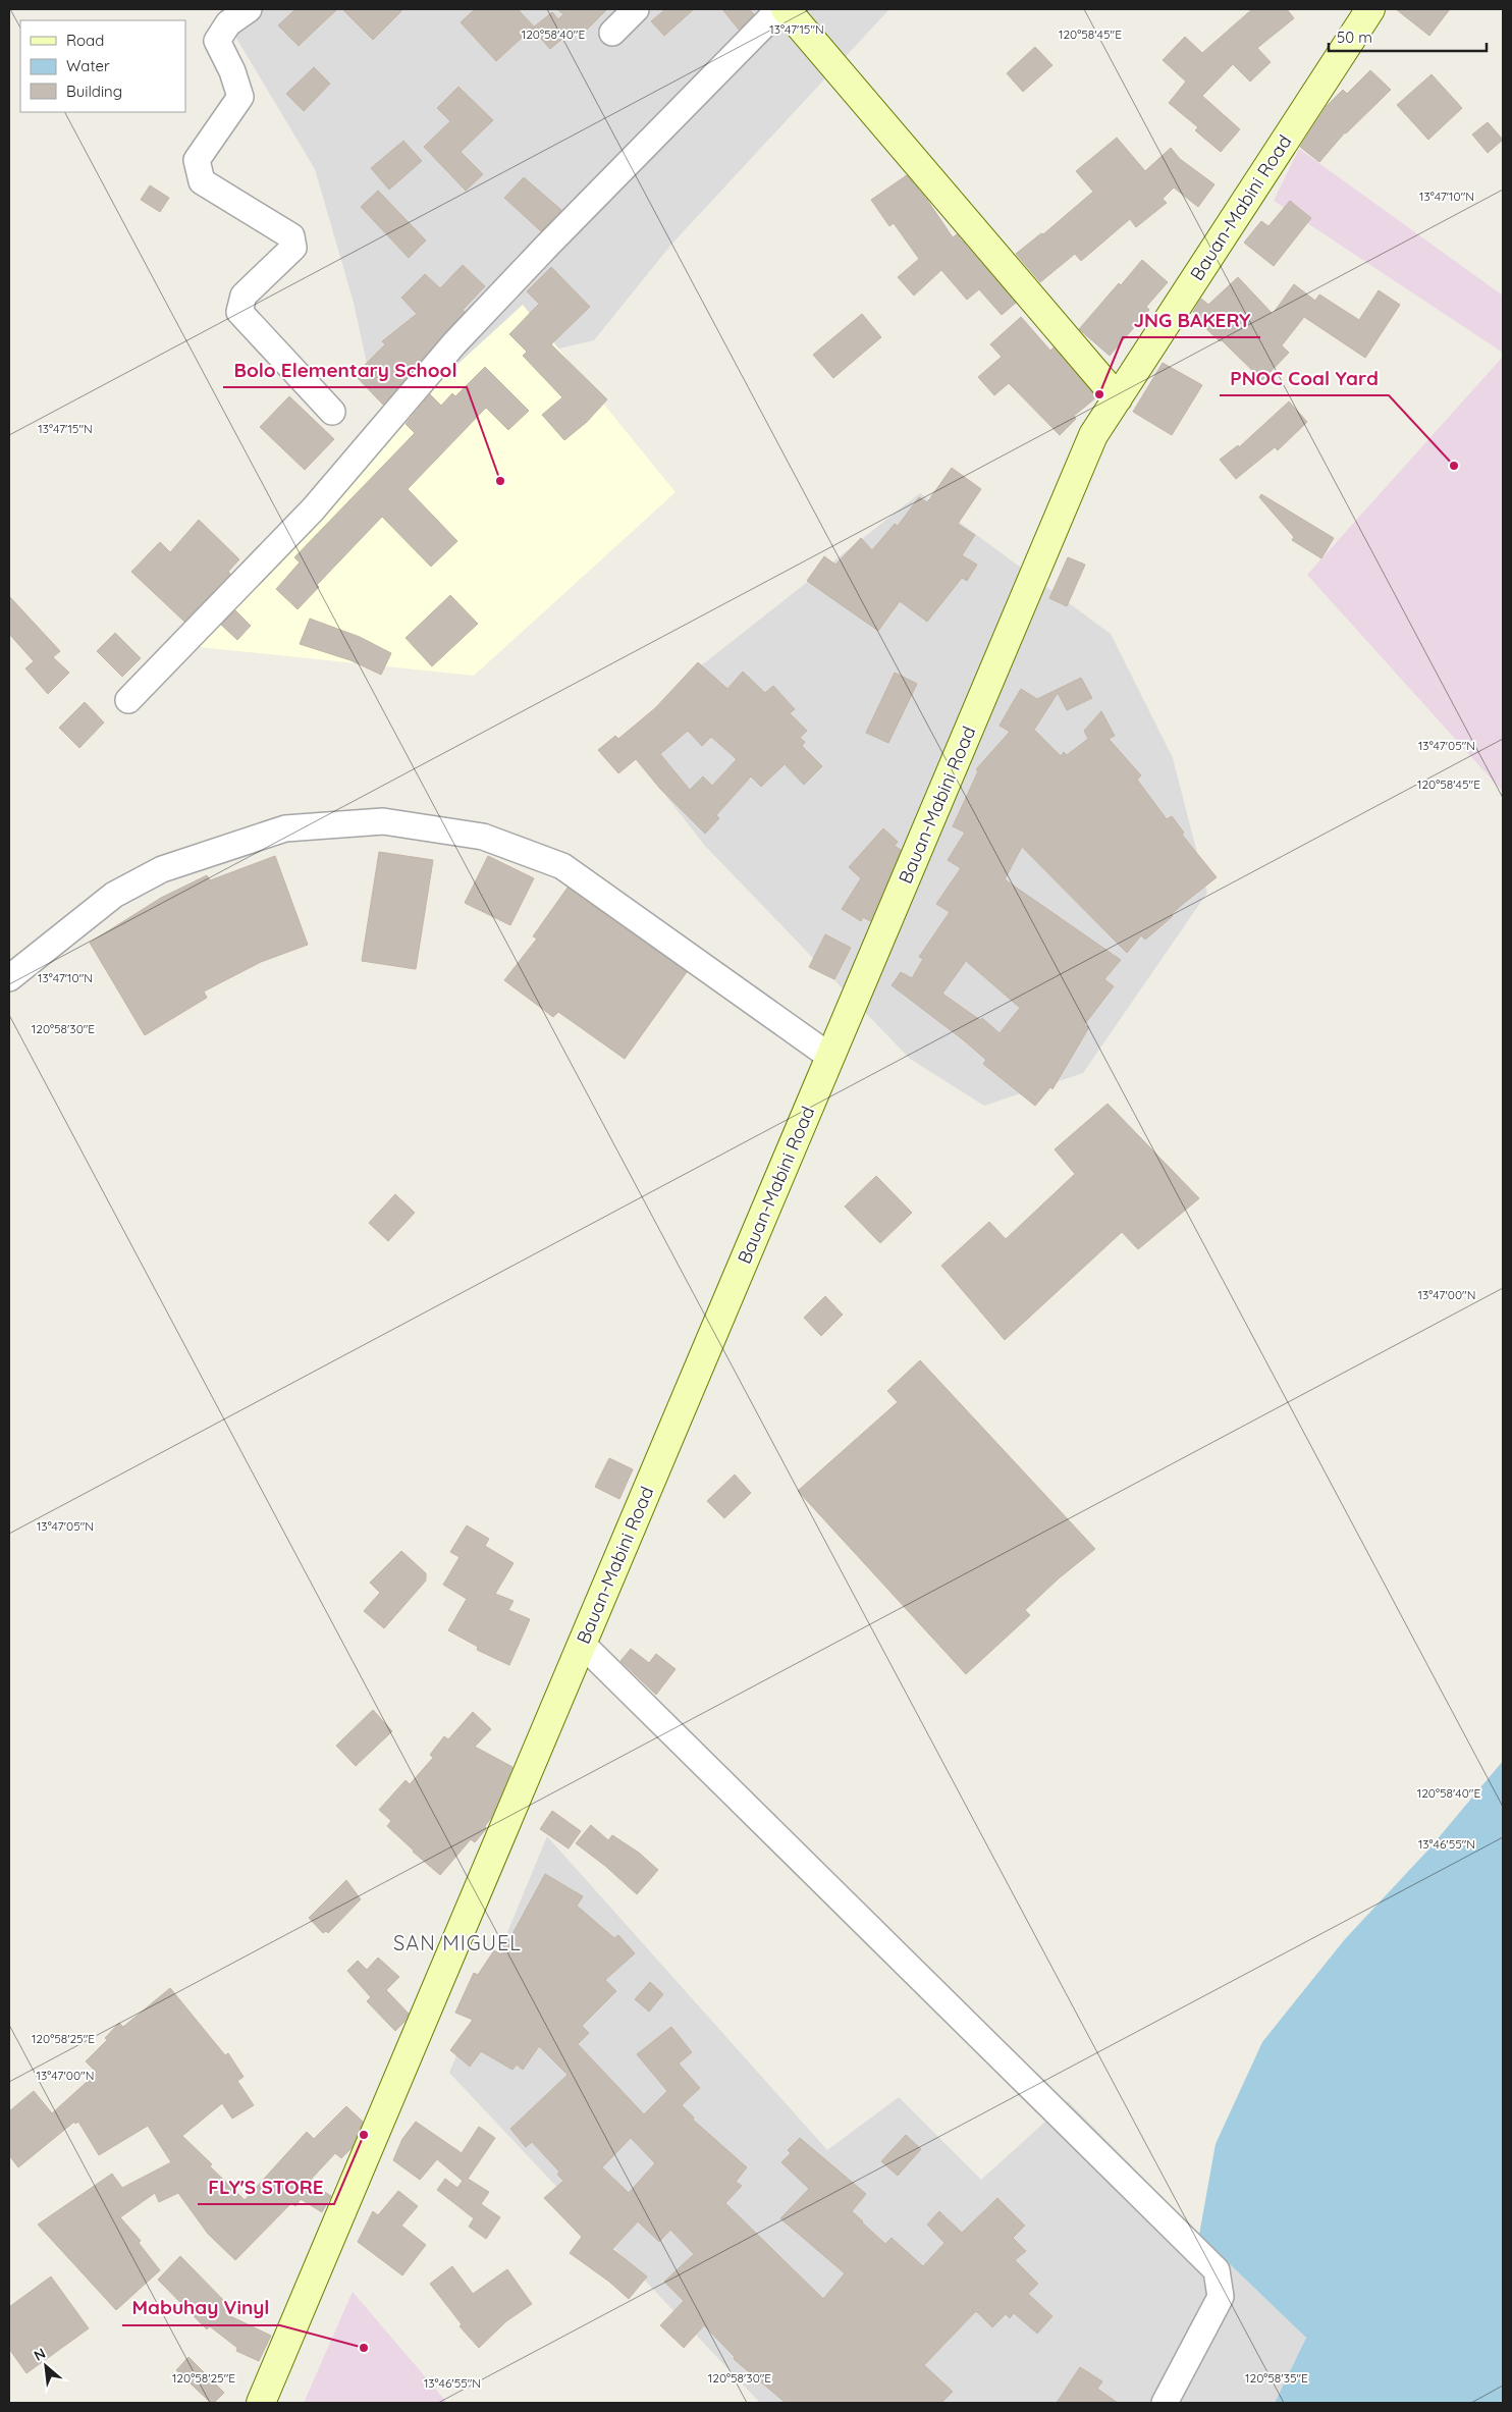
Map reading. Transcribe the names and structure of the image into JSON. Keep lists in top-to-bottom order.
{
  "streets": {
    "main road": ["Bauan-Mabini Road"]
  },
  "districts": ["SAN MIGUEL"],
  "places": [
    "JNG BAKERY",
    "PNOC Coal Yard",
    "Bolo Elementary School",
    "FLY'S STORE",
    "Mabuhay Vinyl"
  ],
  "legend": ["Road", "Water", "Building"],
  "scale_bar": "50 m",
  "north": "top left",
  "coordinates": [
    "13°47'15\"N",
    "120°58'40\"E",
    "120°58'45\"E",
    "13°47'10\"N",
    "13°47'05\"N",
    "120°58'30\"E",
    "13°47'00\"N",
    "13°46'55\"N",
    "120°58'25\"E",
    "120°58'35\"E"
  ]
}
